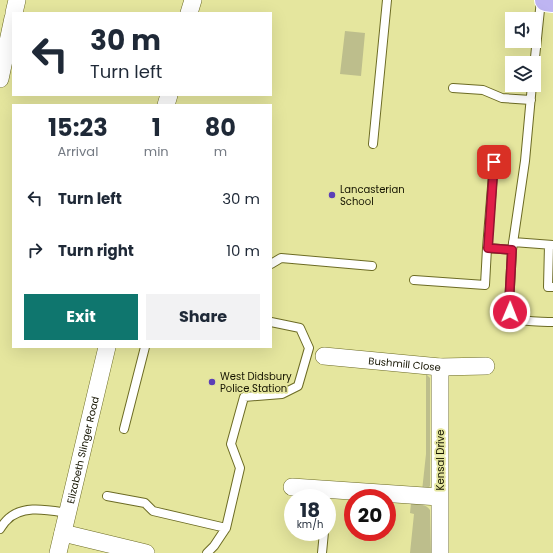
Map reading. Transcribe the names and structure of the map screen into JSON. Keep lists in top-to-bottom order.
{
  "streets": {
    "street": ["Bushmill Close", "Elizabeth Slinger Road", "Kensal Drive"]
  },
  "crossings": [
    ["Bushmill Close", "Kensal Drive"]
  ],
  "places": ["Lancasterian School", "West Didsbury Police Station"],
  "page": {
    "turn": ["30 m", "Turn left"],
    "eta": [
      "15:23",
      "Arrival",
      "1",
      "min",
      "80",
      "m"
    ],
    "list": [
      {
        "name": "Turn left",
        "value": "30 m"
      },
      {
        "name": "Turn right",
        "value": "10 m"
      }
    ],
    "buttons": ["Exit", "Share"],
    "speed": "18 km/h",
    "limit": "20"
  }
}
